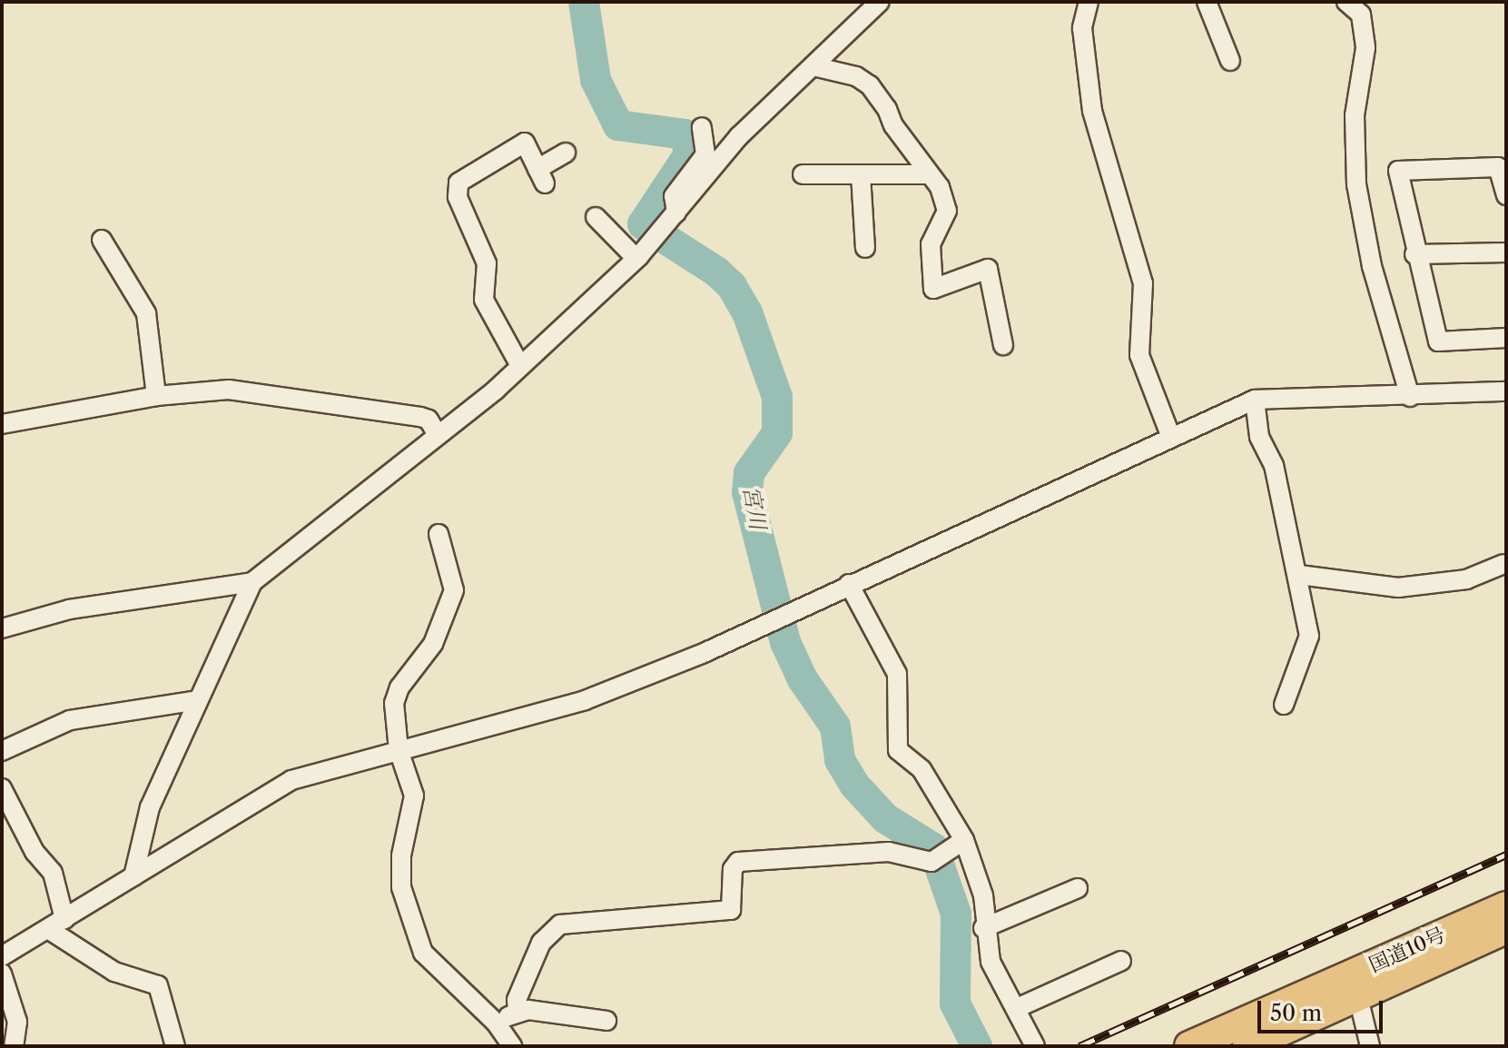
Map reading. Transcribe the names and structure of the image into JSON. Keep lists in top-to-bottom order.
{
  "streets": {
    "highway": ["国道10号"]
  },
  "water": ["宮川"],
  "scale_bar": "50 m"
}
